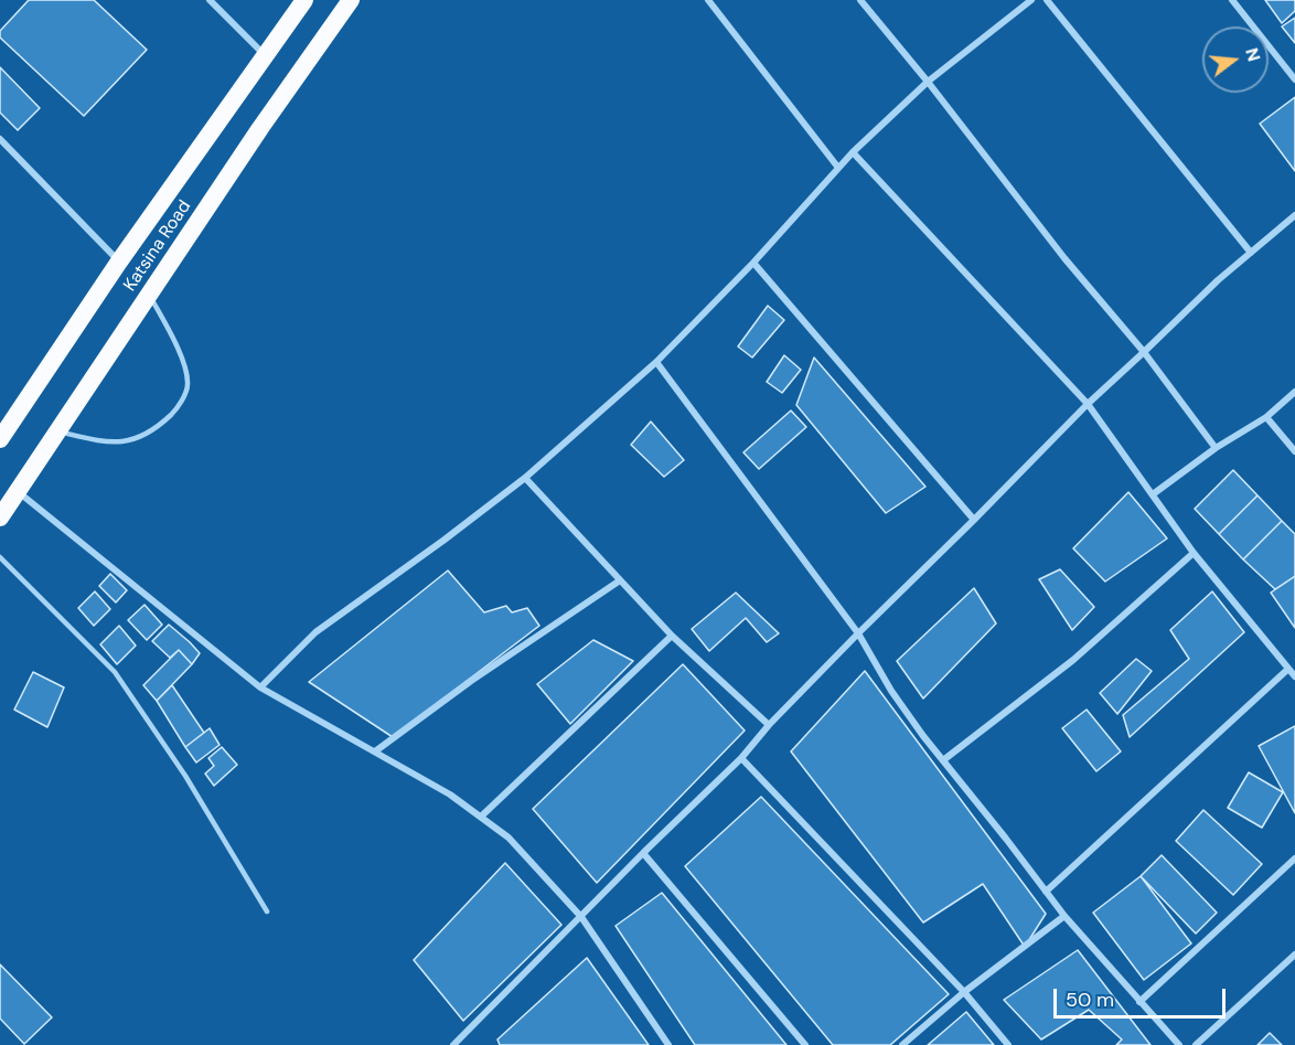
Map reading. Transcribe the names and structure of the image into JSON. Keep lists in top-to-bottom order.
{
  "streets": {
    "highway": ["Katsina Road"]
  },
  "scale_bar": "50 m",
  "north": "right"
}
